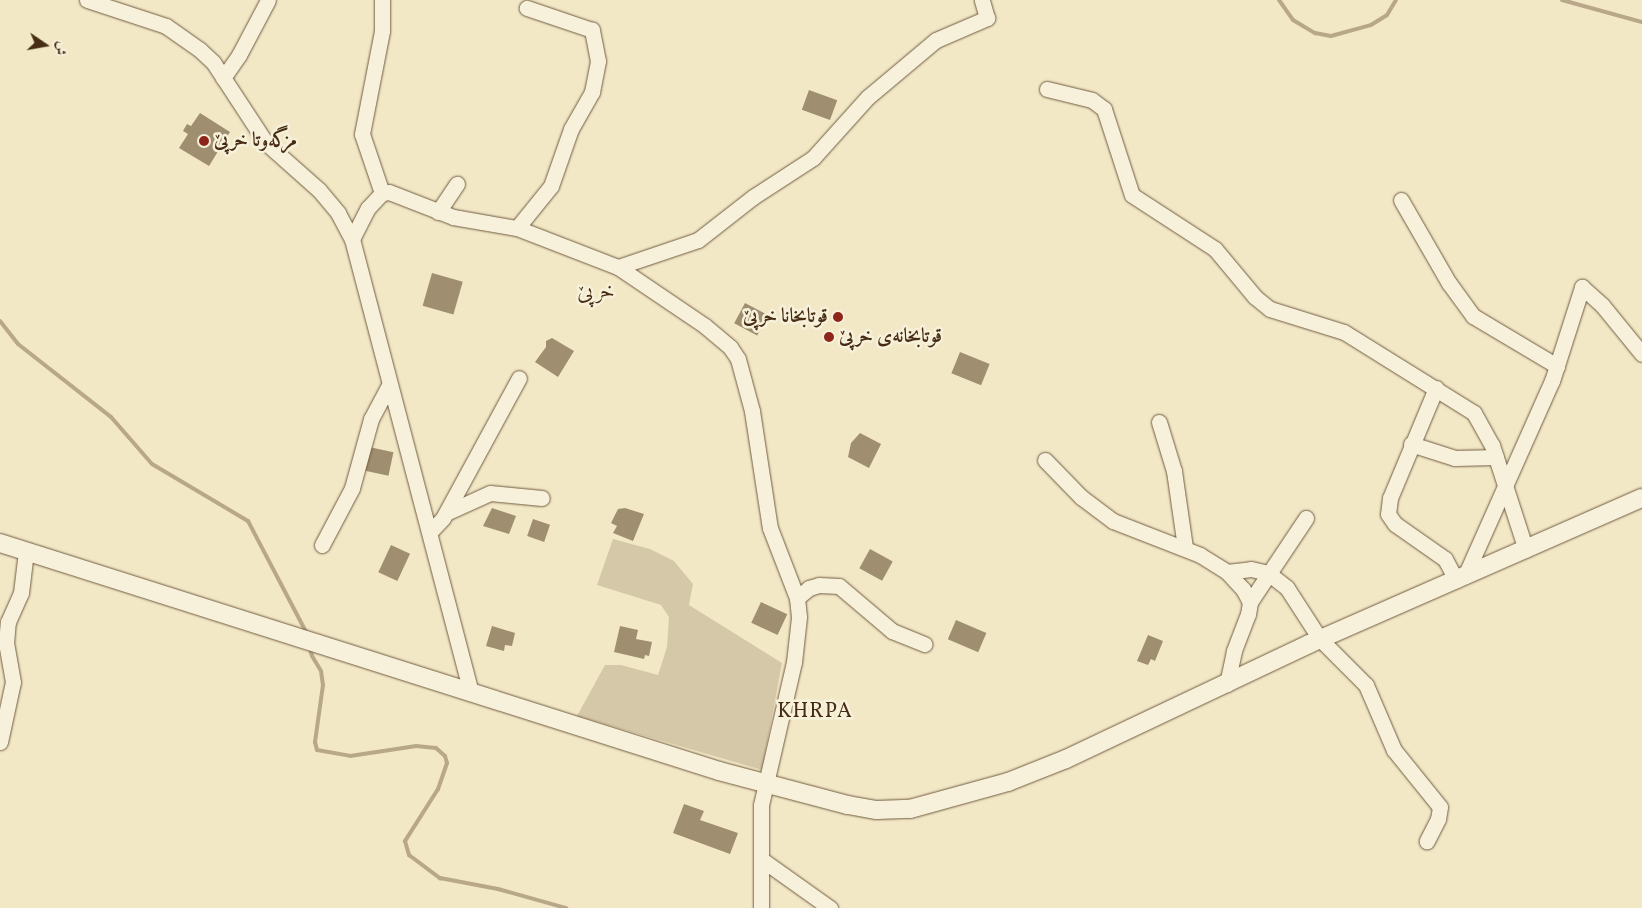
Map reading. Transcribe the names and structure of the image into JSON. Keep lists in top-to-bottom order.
{
  "districts": ["خرپێ", "KHRPA"],
  "places": ["مزگەوتا خرپێ", "قوتابخانا خرپێ", "قوتابخانەی خرپێ"],
  "north": "right"
}
